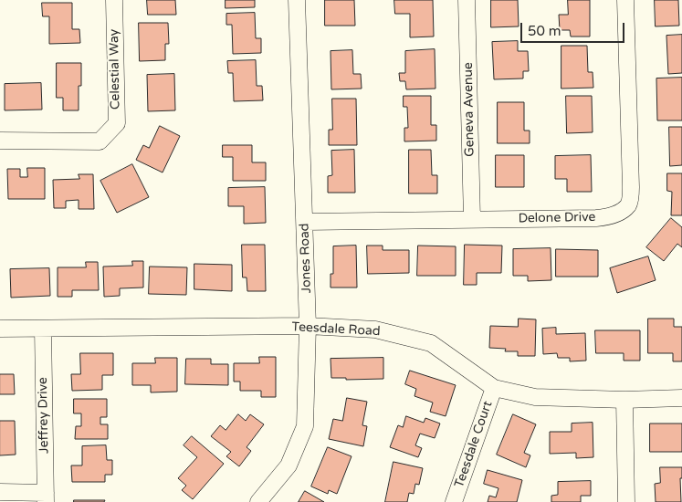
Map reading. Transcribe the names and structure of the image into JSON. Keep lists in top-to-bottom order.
{
  "streets": {
    "street": [
      "Celestial Way",
      "Geneva Avenue",
      "Delone Drive",
      "Jones Road",
      "Teesdale Road",
      "Jeffrey Drive",
      "Teesdale Court"
    ]
  },
  "crossings": [
    ["Geneva Avenue", "Delone Drive"],
    ["Delone Drive", "Jones Road"],
    ["Jones Road", "Teesdale Road"],
    ["Teesdale Road", "Jeffrey Drive"],
    ["Teesdale Road", "Teesdale Court"]
  ],
  "scale_bar": "50 m"
}
